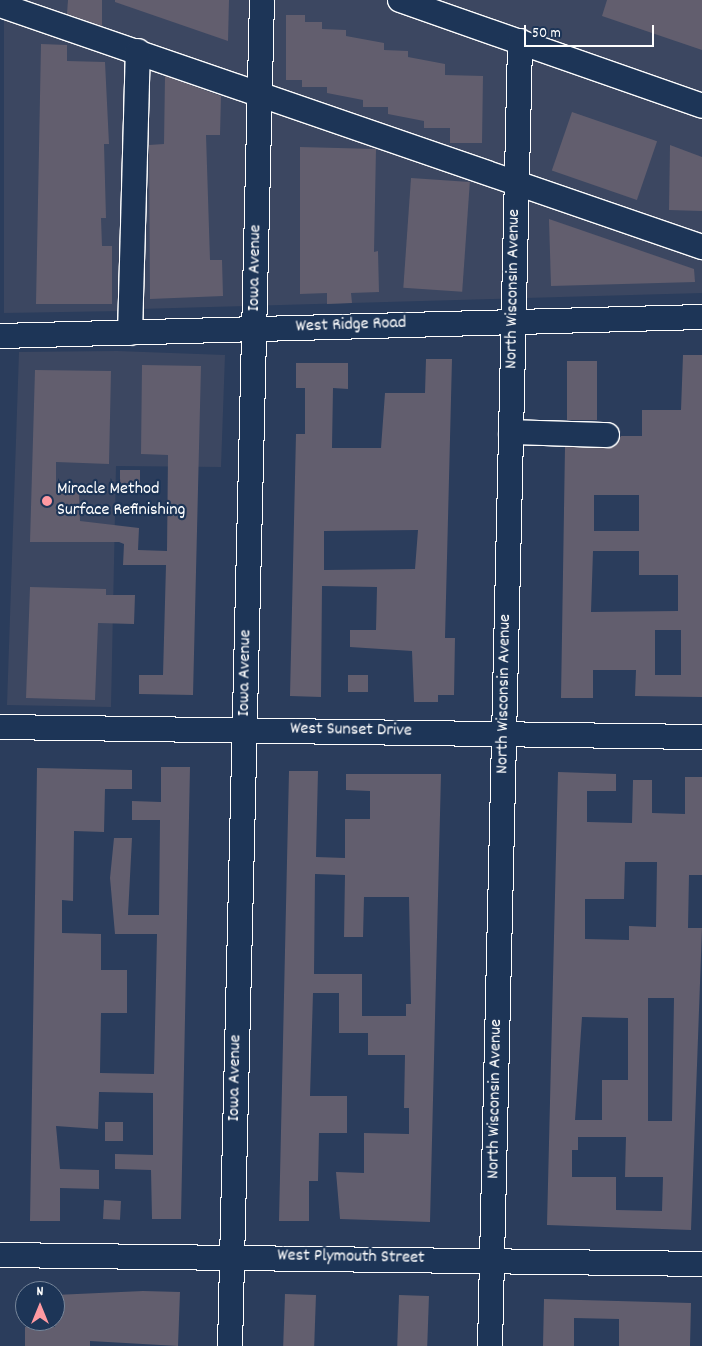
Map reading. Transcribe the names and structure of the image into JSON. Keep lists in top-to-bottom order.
{
  "streets": {
    "street": [
      "Iowa Avenue",
      "North Wisconsin Avenue",
      "West Ridge Road",
      "West Sunset Drive",
      "West Plymouth Street"
    ]
  },
  "crossings": [
    ["Iowa Avenue", "West Ridge Road"],
    ["Iowa Avenue", "West Sunset Drive"],
    ["Iowa Avenue", "West Plymouth Street"],
    ["North Wisconsin Avenue", "West Ridge Road"],
    ["North Wisconsin Avenue", "West Sunset Drive"],
    ["North Wisconsin Avenue", "West Plymouth Street"]
  ],
  "places": ["Miracle Method Surface Refinishing"],
  "scale_bar": "50 m",
  "north": "top"
}
